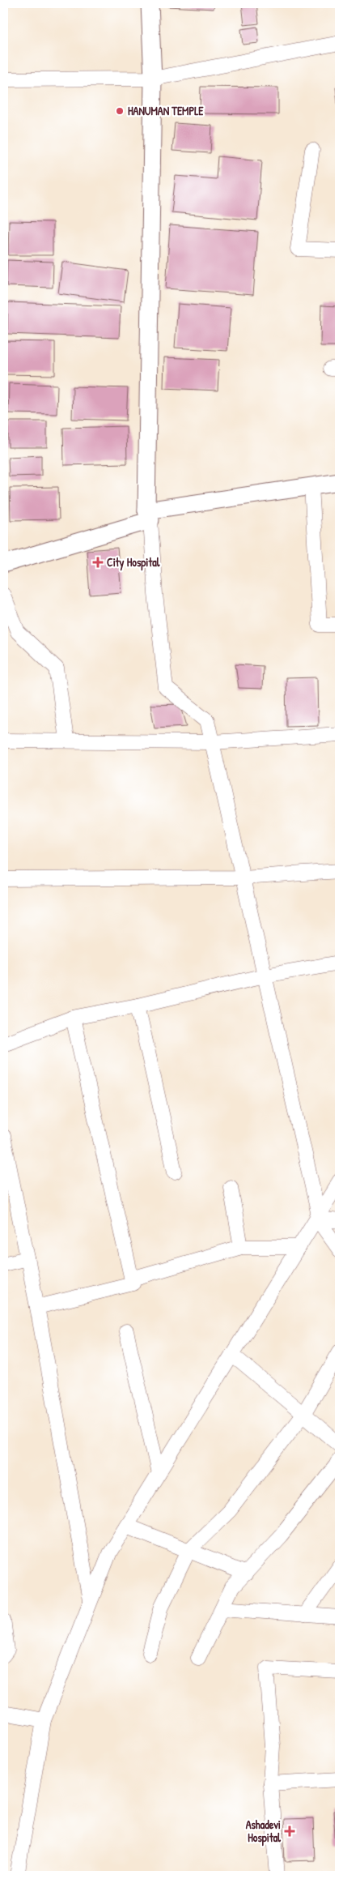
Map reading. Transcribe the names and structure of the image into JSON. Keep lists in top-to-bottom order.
{
  "places": {
    "other": ["HANUMAN TEMPLE"],
    "health": ["City Hospital", "Ashadevi Hospital"]
  }
}
